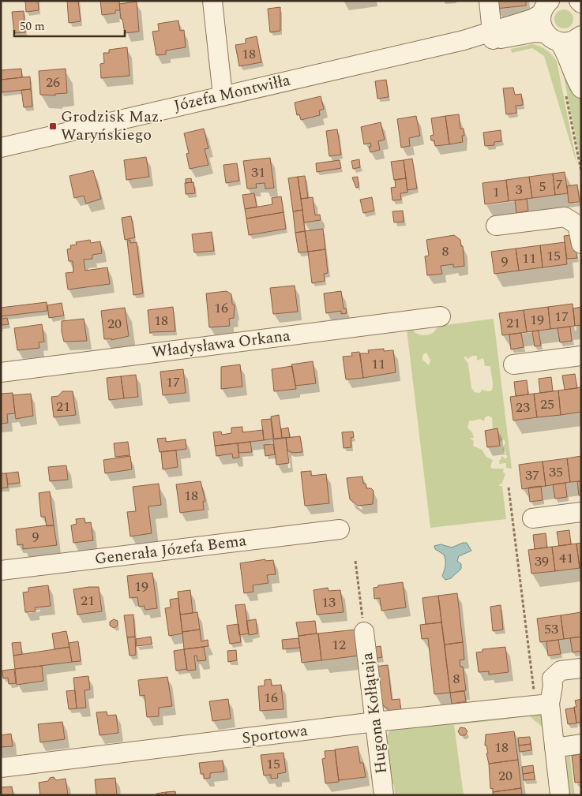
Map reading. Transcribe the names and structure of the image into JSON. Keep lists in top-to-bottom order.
{
  "streets": {
    "street": [
      "Józefa Montwiłła",
      "Władysława Orkana",
      "Generała Józefa Bema",
      "Hugona Kołłątaja",
      "Sportowa"
    ]
  },
  "crossings": [
    ["Hugona Kołłątaja", "Sportowa"]
  ],
  "places": {
    "transit": ["Grodzisk Maz. Waryńskiego"]
  },
  "house_numbers": [
    "18",
    "26",
    "31",
    "7",
    "5",
    "3",
    "1",
    "8",
    "15",
    "11",
    "9",
    "16",
    "17",
    "19",
    "18",
    "21",
    "20",
    "11",
    "17",
    "25",
    "21",
    "23",
    "35",
    "37",
    "18",
    "9",
    "41",
    "39",
    "19",
    "21",
    "13",
    "53",
    "12",
    "8",
    "16",
    "18",
    "15",
    "20"
  ],
  "scale_bar": "50 m"
}
